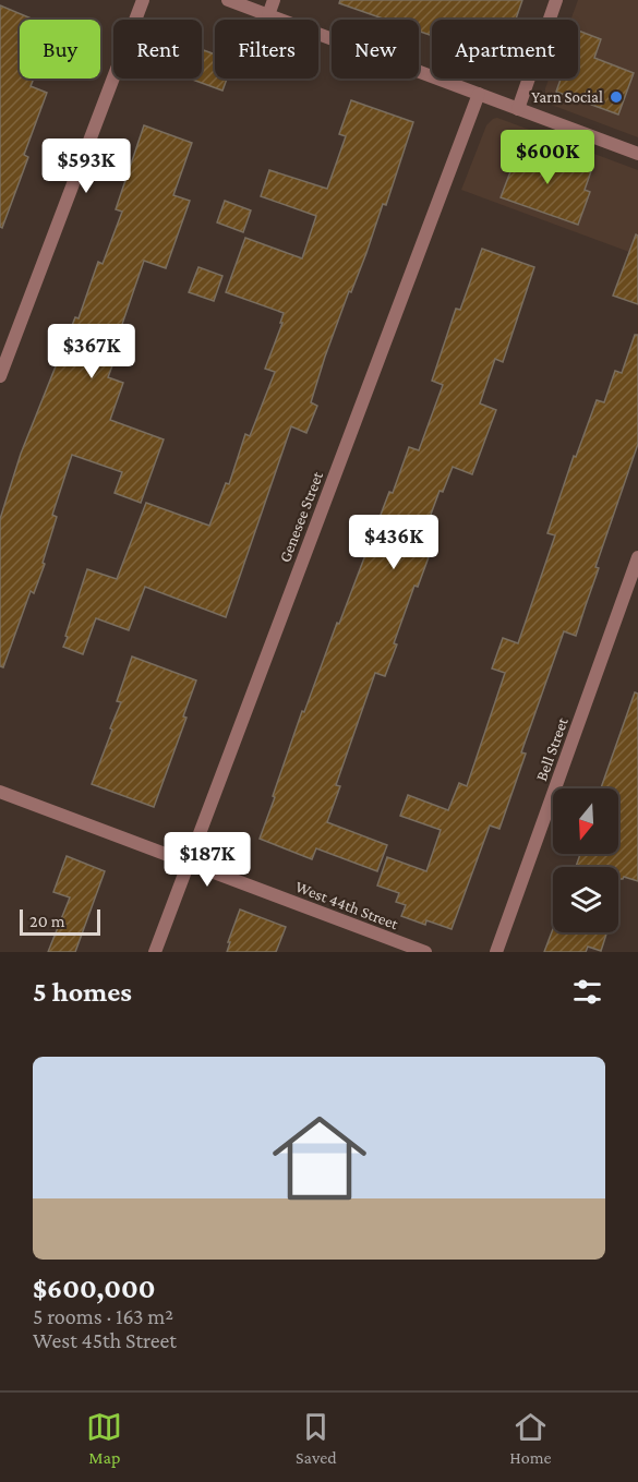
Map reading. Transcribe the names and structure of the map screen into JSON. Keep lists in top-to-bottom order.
{
  "streets": {
    "street": ["Genesee Street", "Bell Street", "West 44th Street"]
  },
  "crossings": [
    ["Genesee Street", "West 44th Street"]
  ],
  "places": ["Yarn Social"],
  "scale_bar": "20 m",
  "north": "bottom",
  "page": {
    "chip": [
      "Buy",
      "Rent",
      "Filters",
      "New",
      "Apartment"
    ],
    "price": [
      "$600K",
      "$593K",
      "$367K",
      "$436K",
      "$187K"
    ],
    "scale": "20 m",
    "heading": "5 homes",
    "list": [
      {
        "name": "$600,000",
        "note": "5 rooms · 163 m² · West 45th Street"
      }
    ],
    "tabs": ["Map", "Saved", "Home"]
  }
}
